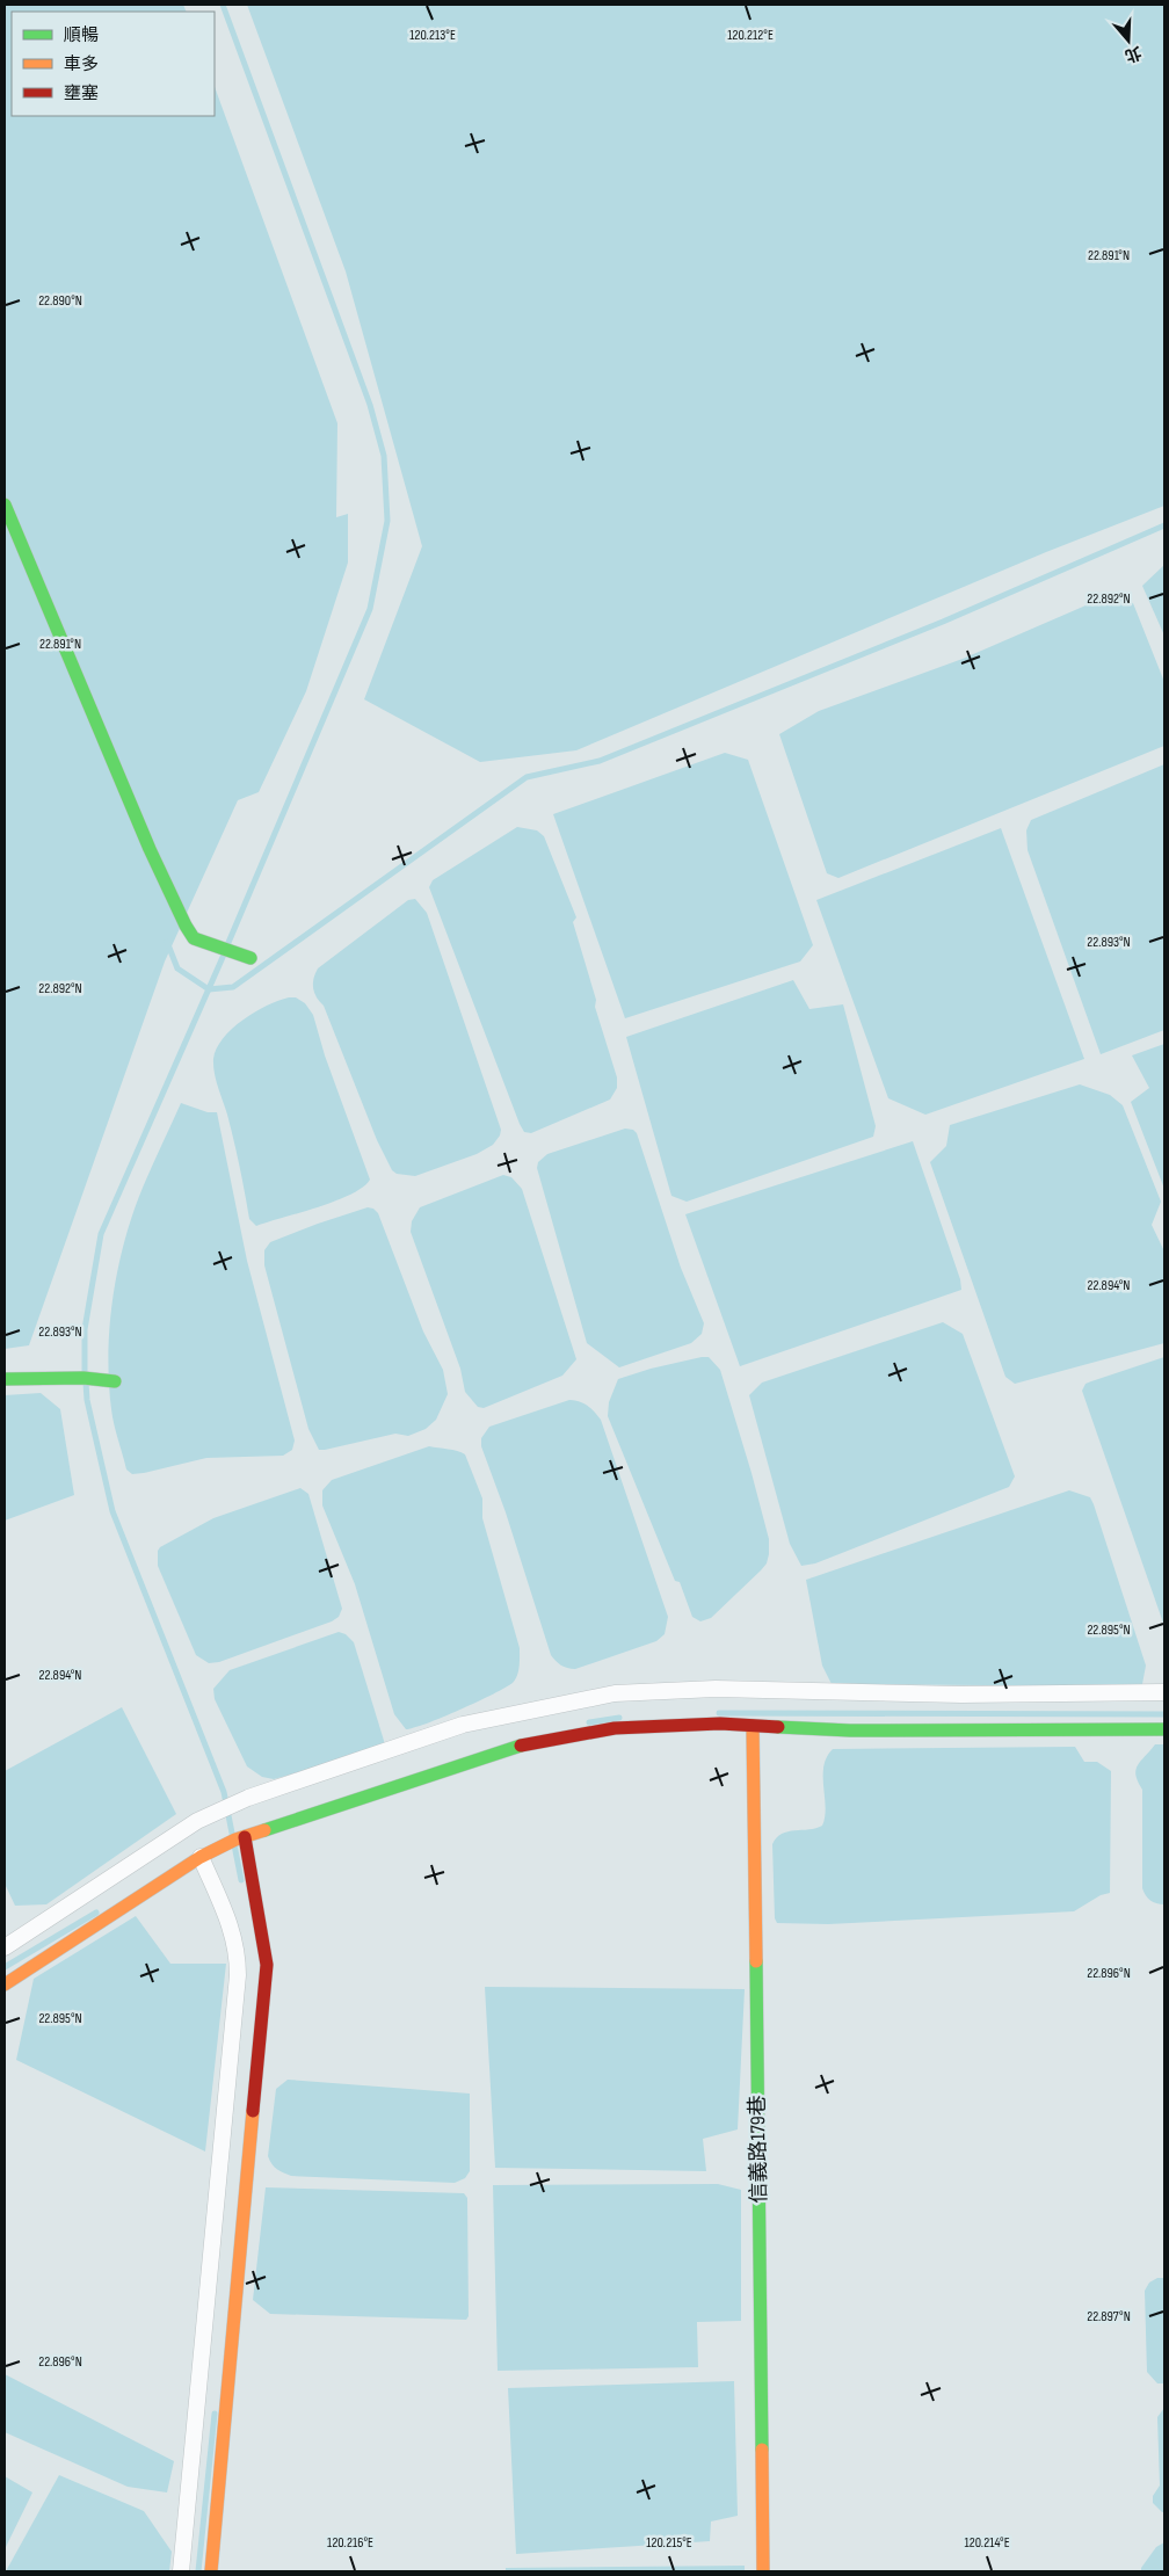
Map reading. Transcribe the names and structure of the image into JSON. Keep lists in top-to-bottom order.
{
  "streets": {
    "street": ["信義路179巷"]
  },
  "legend": ["順暢", "車多", "壅塞"],
  "north": "bottom",
  "coordinates": [
    "120.213°E",
    "120.212°E",
    "22.891°N",
    "22.890°N",
    "22.892°N",
    "22.893°N",
    "22.894°N",
    "22.895°N",
    "22.896°N",
    "22.897°N",
    "120.216°E",
    "120.215°E",
    "120.214°E"
  ]
}
